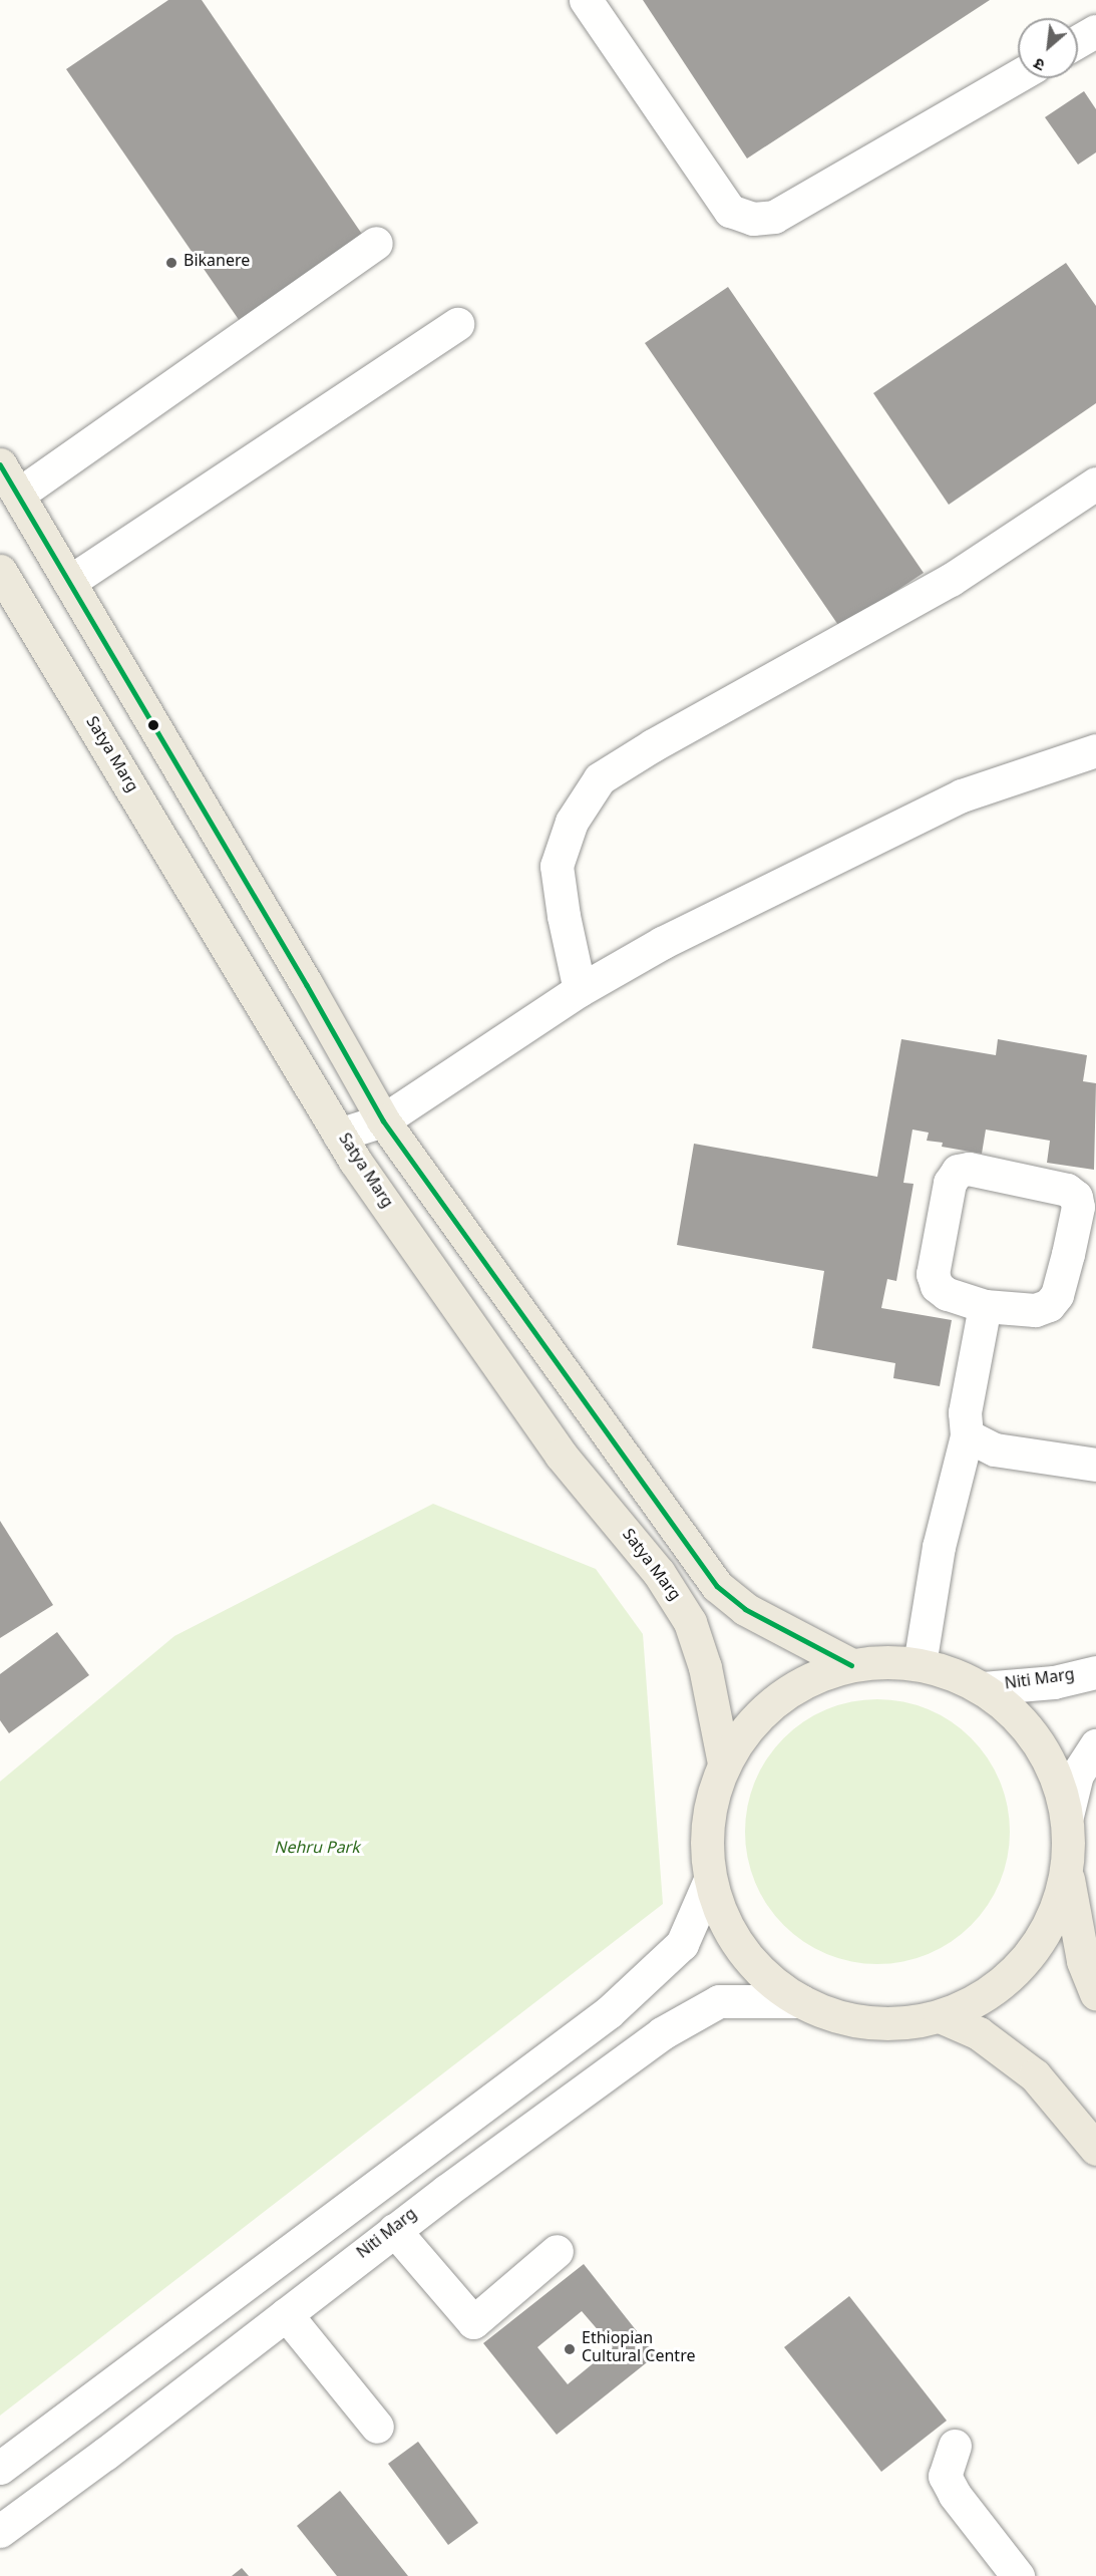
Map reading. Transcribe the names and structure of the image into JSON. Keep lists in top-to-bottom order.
{
  "streets": {
    "main road": ["Satya Marg"],
    "street": ["Niti Marg"]
  },
  "parks": ["Nehru Park"],
  "places": ["Bikanere", "Ethiopian Cultural Centre"],
  "north": "bottom left"
}
